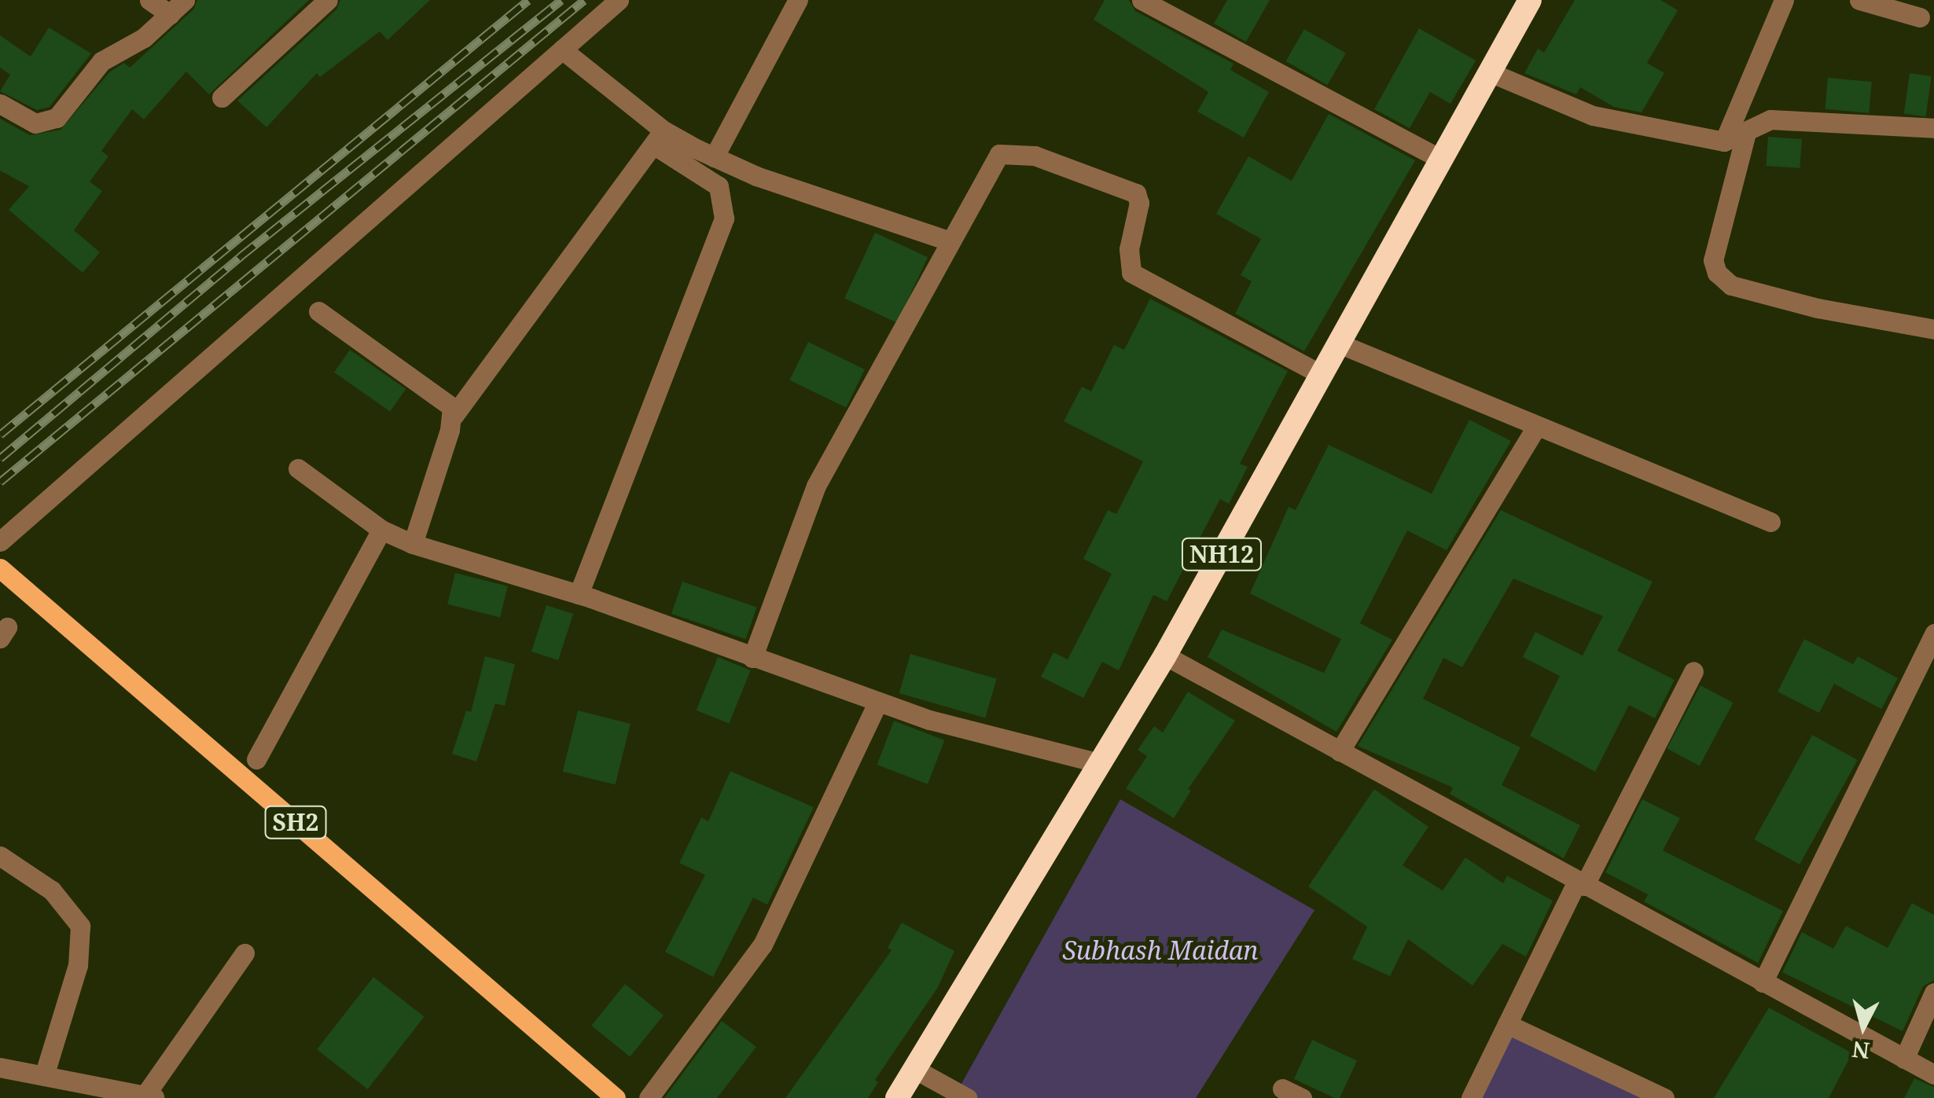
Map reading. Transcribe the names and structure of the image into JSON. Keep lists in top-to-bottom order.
{
  "streets": {
    "highway": ["NH12"],
    "main road": ["SH2"]
  },
  "parks": ["Subhash Maidan"],
  "north": "bottom"
}
